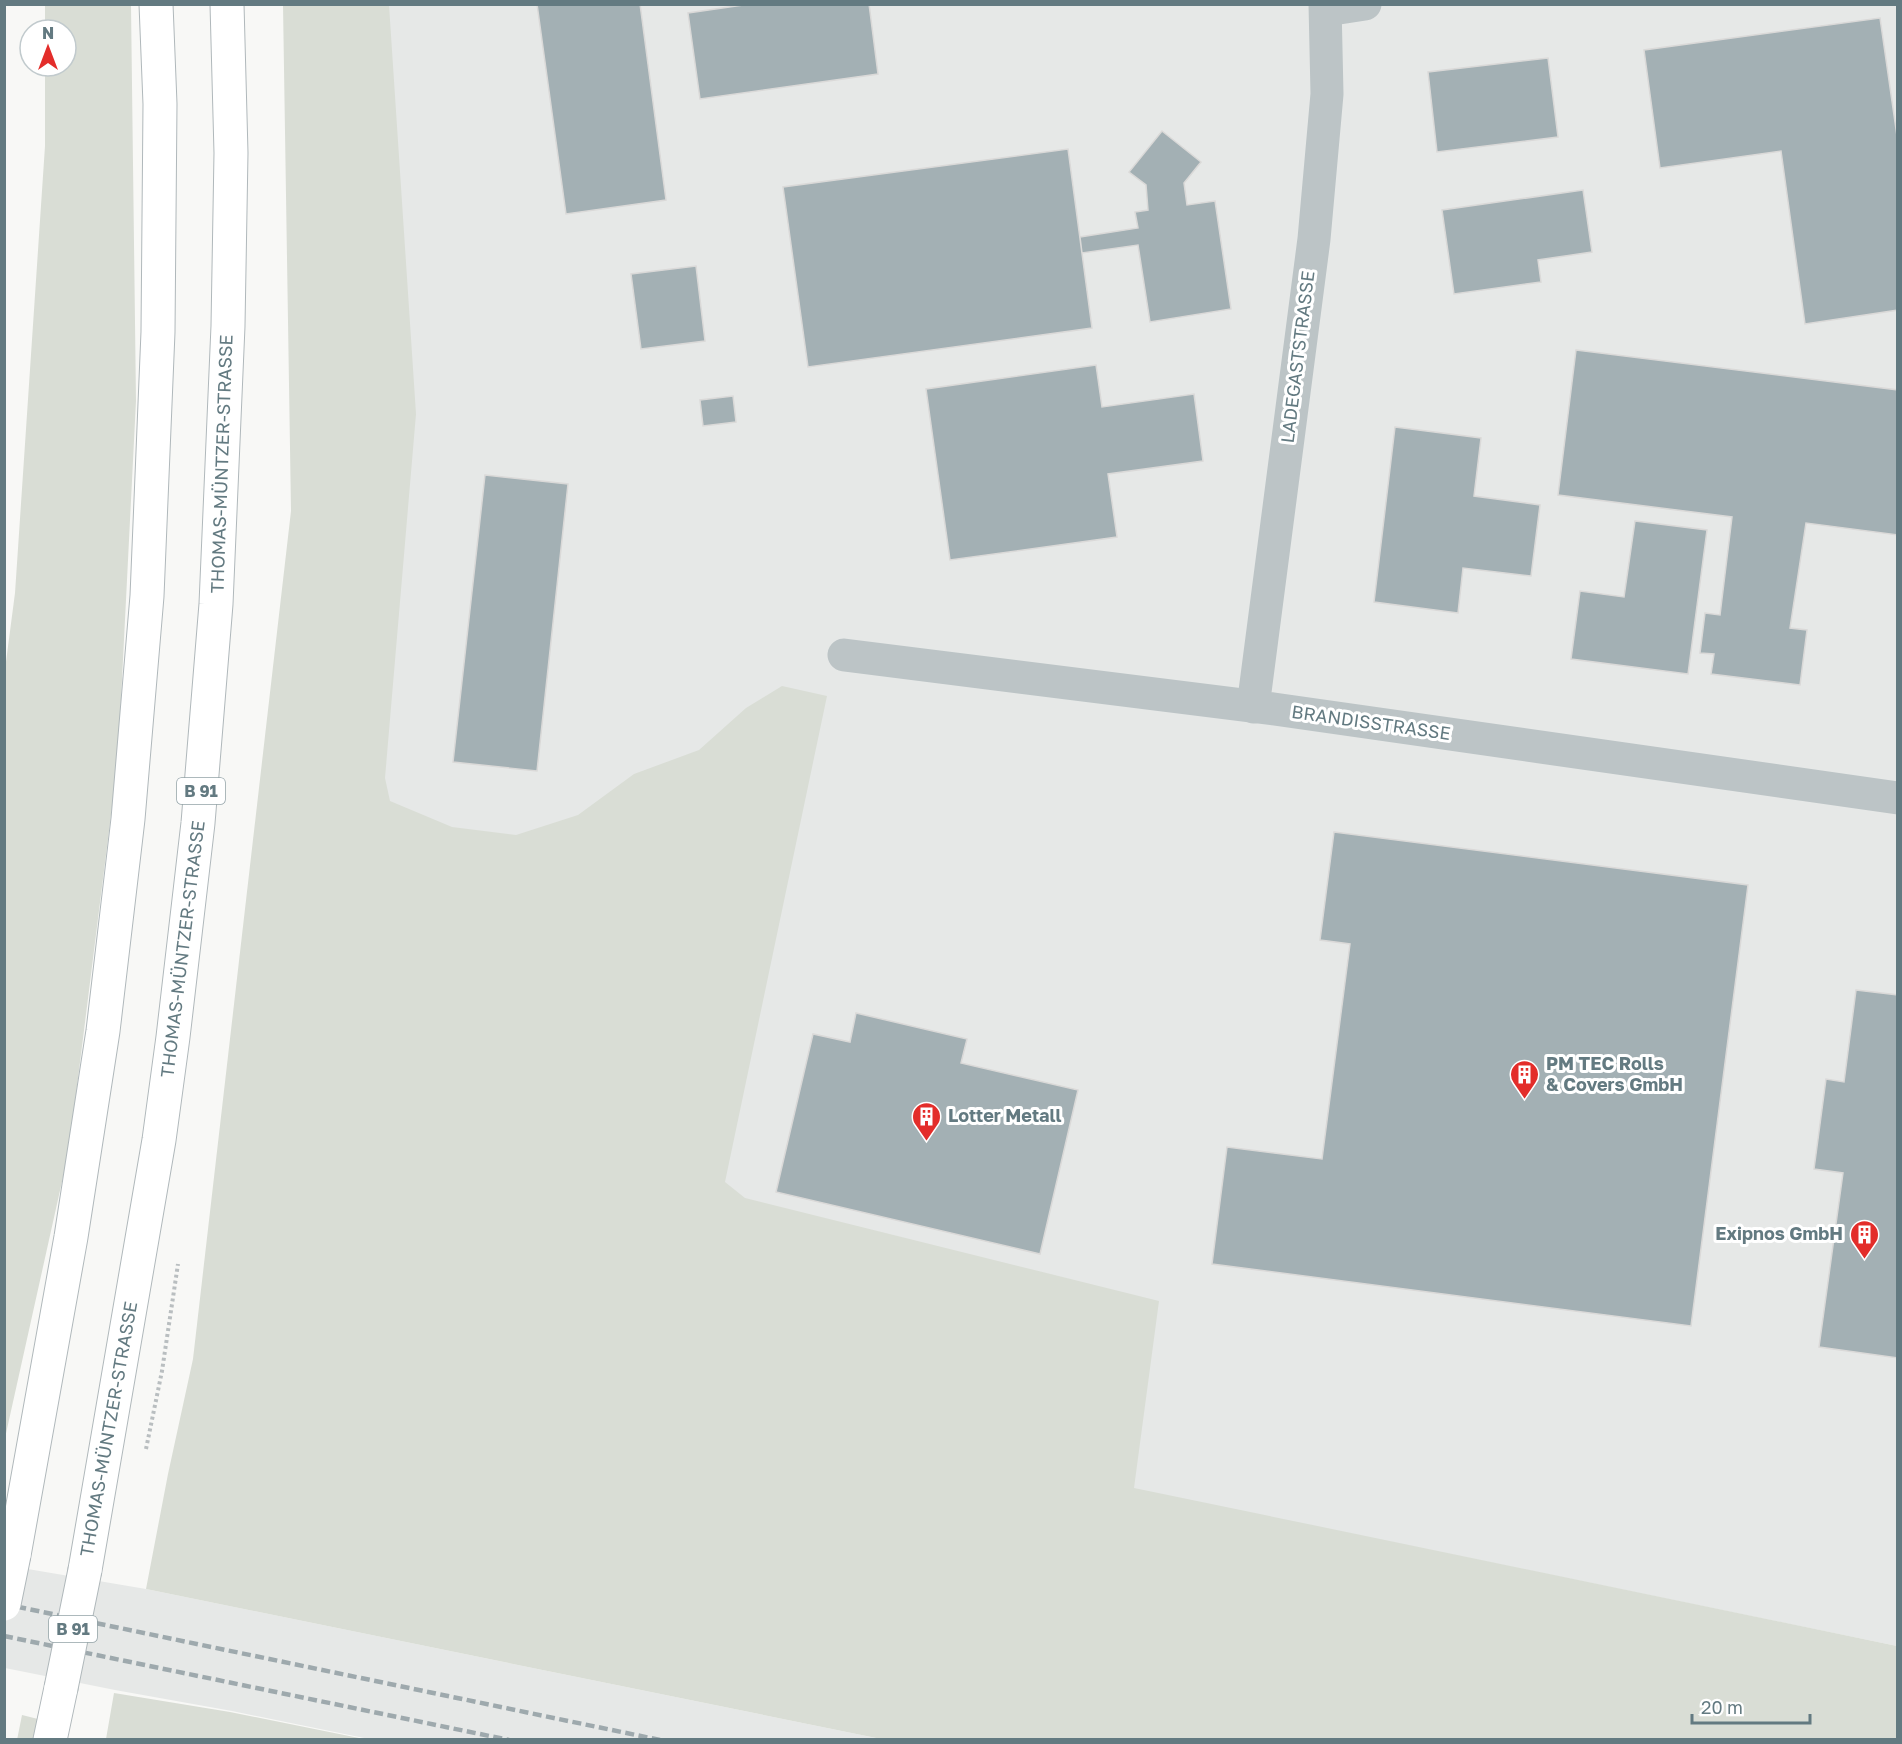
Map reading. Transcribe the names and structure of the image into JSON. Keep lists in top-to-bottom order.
{
  "streets": {
    "main road": ["THOMAS-MÜNTZER-STRASSE", "B 91"],
    "street": ["LADEGASTSTRASSE", "BRANDISSTRASSE"]
  },
  "crossings": [
    ["LADEGASTSTRASSE", "BRANDISSTRASSE"]
  ],
  "places": {
    "building": ["PM TEC Rolls & Covers GmbH", "Lotter Metall", "Exipnos GmbH"]
  },
  "scale_bar": "20 m",
  "north": "top"
}
